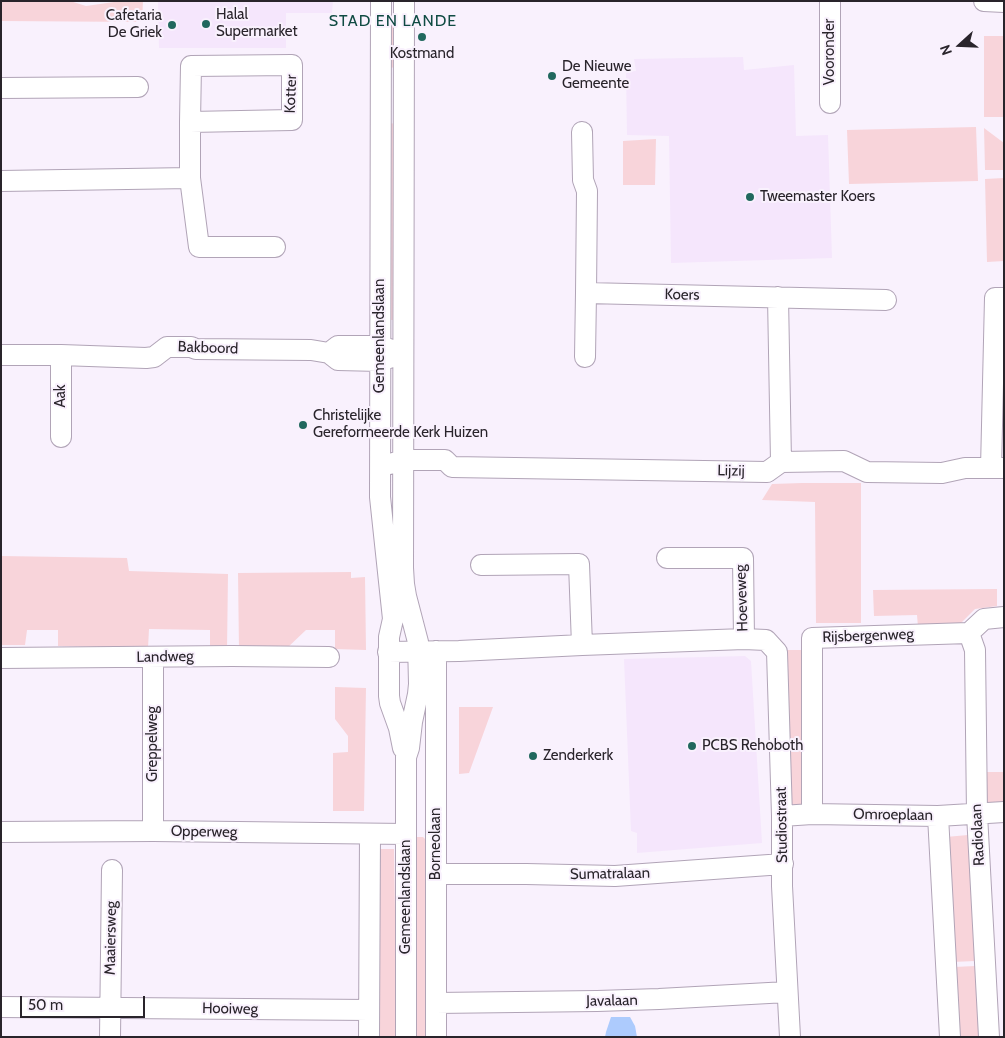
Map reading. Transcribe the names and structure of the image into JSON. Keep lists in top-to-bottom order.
{
  "streets": {
    "street": [
      "Vooronder",
      "Kotter",
      "Koers",
      "Gemeenlandslaan",
      "Bakboord",
      "Aak",
      "Lijzij",
      "Hoeveweg",
      "Rijsbergenweg",
      "Landweg",
      "Greppelweg",
      "Omroeplaan",
      "Studiostraat",
      "Opperweg",
      "Radiolaan",
      "Borneolaan",
      "Sumatralaan",
      "Maaiersweg",
      "Javalaan",
      "Hooiweg"
    ]
  },
  "crossings": [
    ["Gemeenlandslaan", "Bakboord"],
    ["Gemeenlandslaan", "Lijzij"],
    ["Gemeenlandslaan", "Hoeveweg"],
    ["Gemeenlandslaan", "Opperweg"],
    ["Gemeenlandslaan", "Borneolaan"],
    ["Bakboord", "Aak"],
    ["Hoeveweg", "Studiostraat"],
    ["Hoeveweg", "Borneolaan"],
    ["Rijsbergenweg", "Omroeplaan"],
    ["Rijsbergenweg", "Radiolaan"],
    ["Landweg", "Greppelweg"],
    ["Greppelweg", "Opperweg"],
    ["Omroeplaan", "Studiostraat"],
    ["Omroeplaan", "Radiolaan"],
    ["Studiostraat", "Sumatralaan"],
    ["Studiostraat", "Javalaan"],
    ["Borneolaan", "Sumatralaan"],
    ["Borneolaan", "Javalaan"],
    ["Maaiersweg", "Hooiweg"]
  ],
  "districts": ["STAD EN LANDE"],
  "places": [
    "Halal Supermarket",
    "Cafetaria De Griek",
    "Kostmand",
    "De Nieuwe Gemeente",
    "Tweemaster Koers",
    "Christelijke Gereformeerde Kerk Huizen",
    "PCBS Rehoboth",
    "Zenderkerk"
  ],
  "scale_bar": "50 m",
  "north": "left"
}
